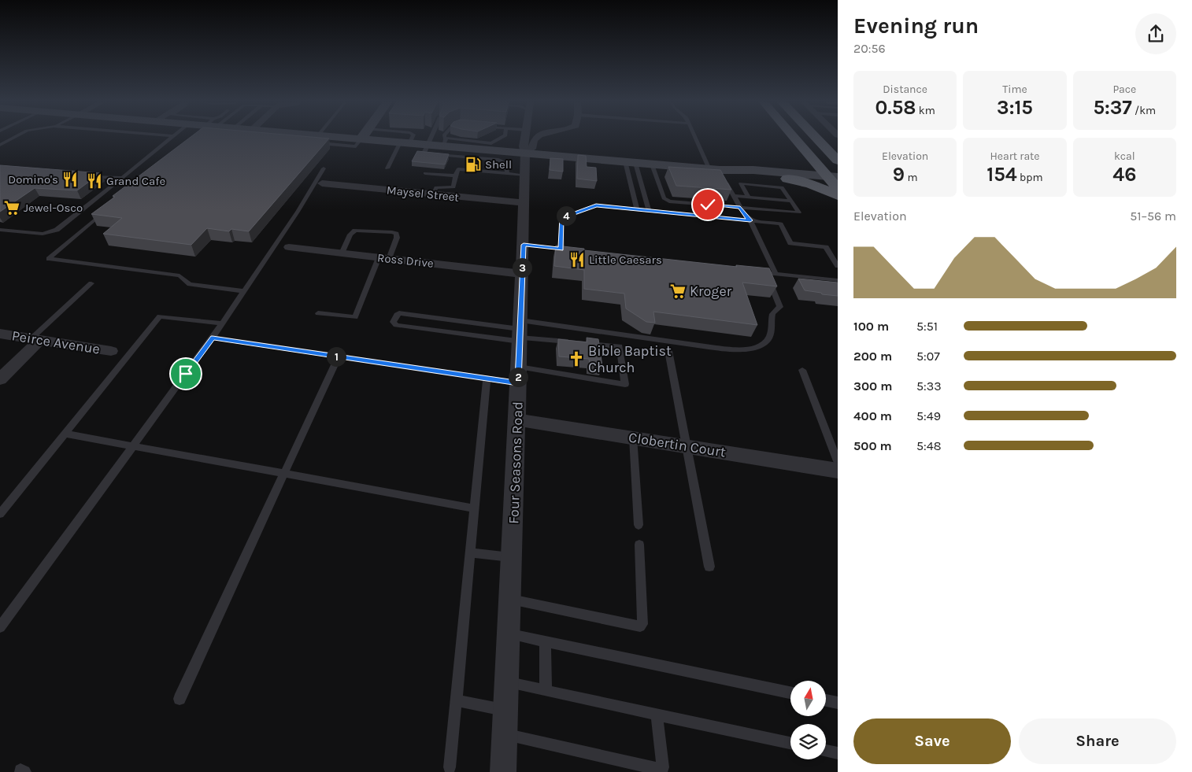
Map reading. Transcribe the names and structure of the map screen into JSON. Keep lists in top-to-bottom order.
{
  "streets": {
    "street": [
      "Maysel Street",
      "Ross Drive",
      "Peirce Avenue",
      "Clobertin Court",
      "Four Seasons Road"
    ]
  },
  "crossings": [
    ["Maysel Street", "Four Seasons Road"],
    ["Ross Drive", "Four Seasons Road"],
    ["Clobertin Court", "Four Seasons Road"]
  ],
  "places": {
    "fuel station": ["Shell"],
    "restaurant": ["Domino's", "Grand Cafe", "Little Caesars"],
    "supermarket": ["Jewel-Osco", "Kroger"],
    "church": ["Bible Baptist Church"]
  },
  "north": "top",
  "page": {
    "heading": ["Evening run", "20:56"],
    "stats": [
      ["Distance", "0.58 km"],
      ["Time", "3:15"],
      ["Pace", "5:37 /km"],
      ["Elevation", "9 m"],
      ["Heart rate", "154 bpm"],
      ["kcal", "46"]
    ],
    "chart": ["Elevation", "51–56 m"],
    "pins": [
      "4",
      "3",
      "1",
      "2"
    ],
    "list": [
      {
        "name": "100 m",
        "note": "5:51"
      },
      {
        "name": "200 m",
        "note": "5:07"
      },
      {
        "name": "300 m",
        "note": "5:33"
      },
      {
        "name": "400 m",
        "note": "5:49"
      },
      {
        "name": "500 m",
        "note": "5:48"
      }
    ],
    "buttons": ["Save", "Share"]
  }
}
